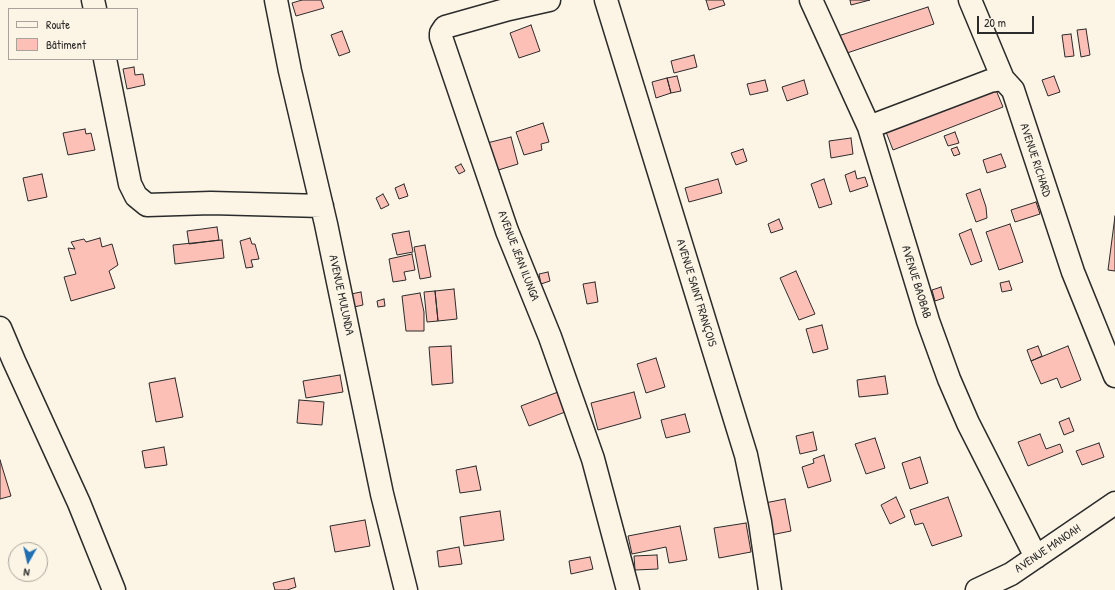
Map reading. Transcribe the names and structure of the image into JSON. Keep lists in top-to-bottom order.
{
  "streets": {
    "street": [
      "AVENUE RICHARD",
      "AVENUE JEAN ILUNGA",
      "AVENUE BAOBAB",
      "AVENUE SAINT FRANÇOIS",
      "AVENUE MULUNDA",
      "AVENUE MANOAH"
    ]
  },
  "crossings": [
    ["AVENUE BAOBAB", "AVENUE MANOAH"]
  ],
  "legend": ["Route", "Bâtiment"],
  "scale_bar": "20 m",
  "north": "bottom"
}
